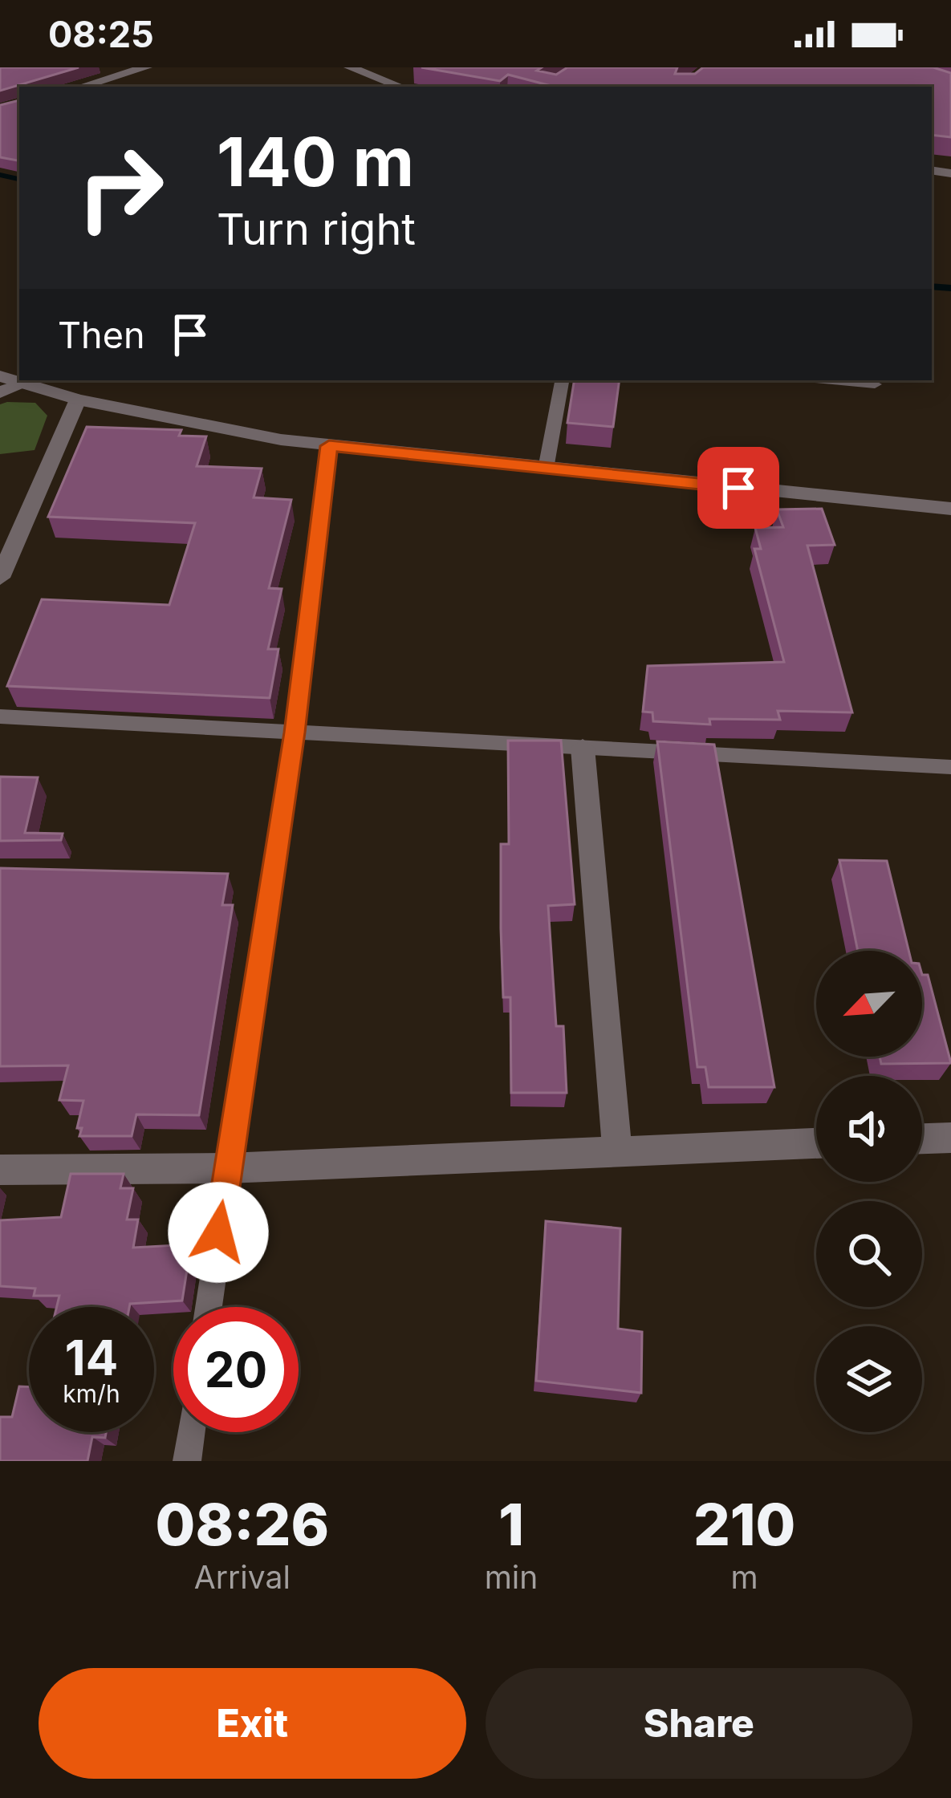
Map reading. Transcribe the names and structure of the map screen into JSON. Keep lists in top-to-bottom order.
{
  "north": "bottom left",
  "page": {
    "status": "08:25",
    "turn": ["140 m", "Turn right"],
    "then": "Then",
    "speed": "14 km/h",
    "limit": "20",
    "eta": [
      "08:26",
      "Arrival",
      "1",
      "min",
      "210",
      "m"
    ],
    "buttons": ["Exit", "Share"]
  }
}
